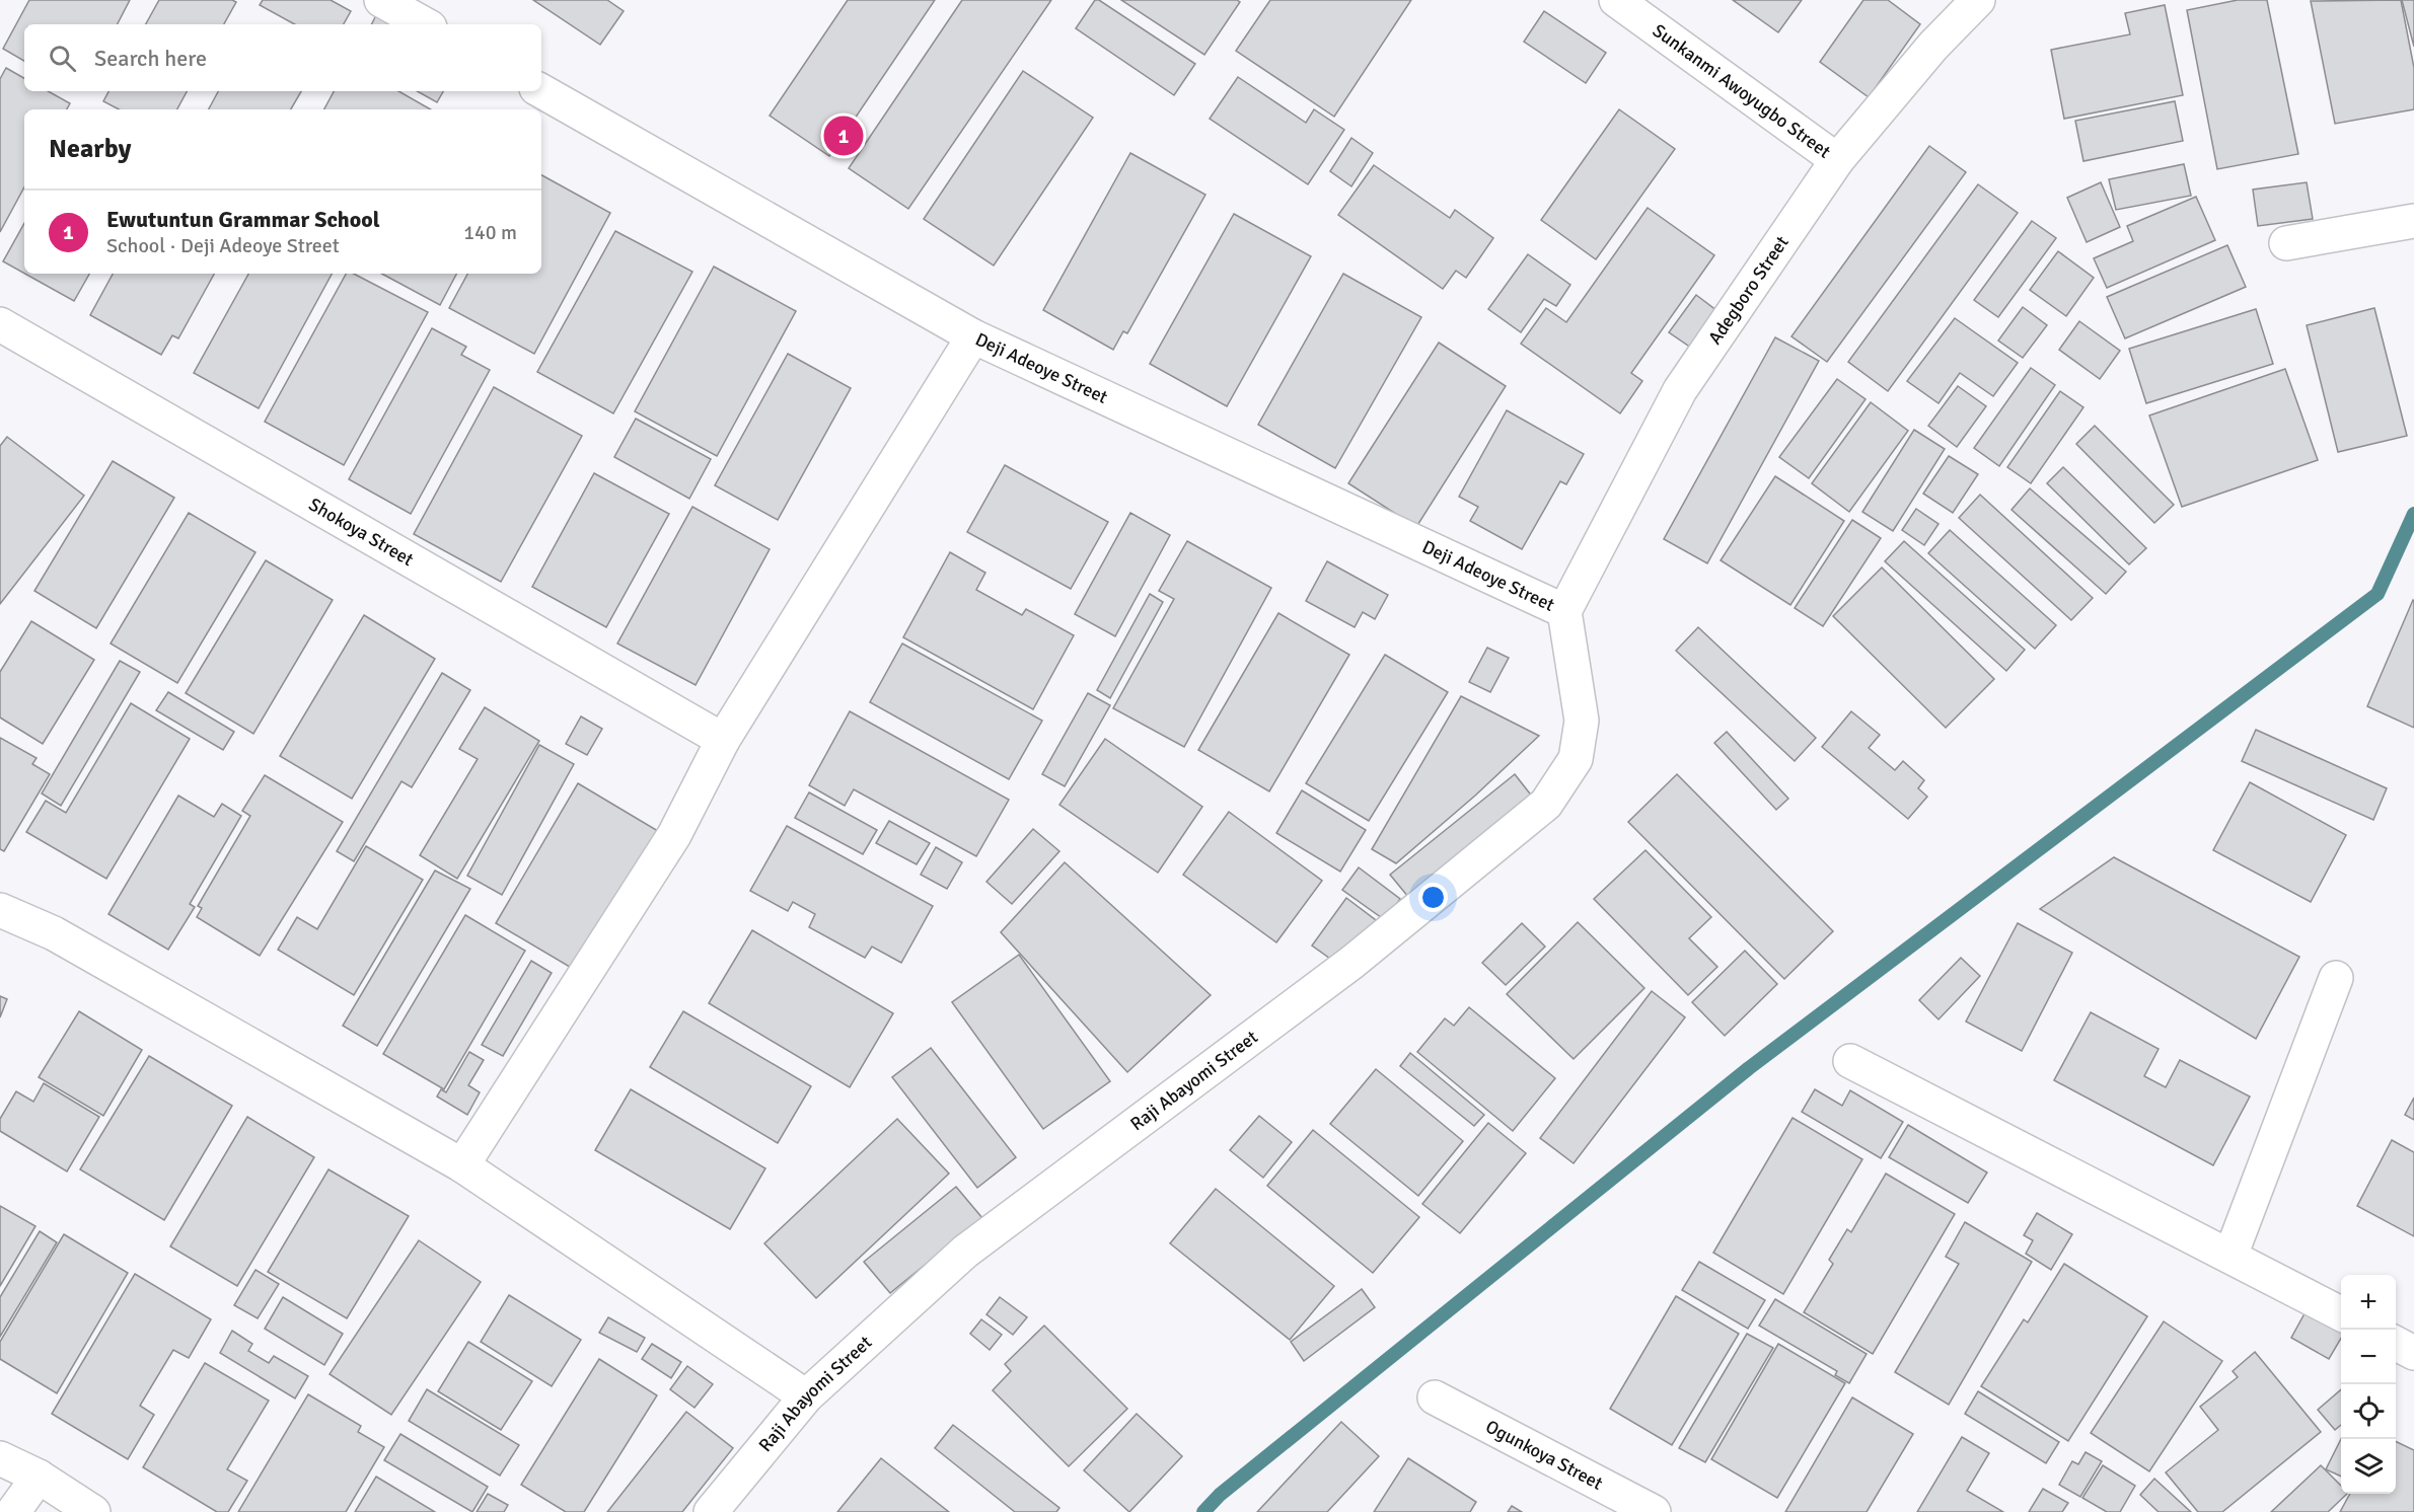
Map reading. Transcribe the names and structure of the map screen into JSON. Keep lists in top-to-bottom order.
{
  "streets": {
    "street": [
      "Sunkanmi Awoyugbo Street",
      "Adegboro Street",
      "Deji Adeoye Street",
      "Shokoya Street",
      "Raji Abayomi Street",
      "Ogunkoya Street"
    ]
  },
  "crossings": [
    ["Sunkanmi Awoyugbo Street", "Adegboro Street"],
    ["Adegboro Street", "Deji Adeoye Street"],
    ["Adegboro Street", "Raji Abayomi Street"],
    ["Deji Adeoye Street", "Raji Abayomi Street"]
  ],
  "page": {
    "search": "Search here",
    "heading": "Nearby",
    "pins": "1",
    "list": [
      {
        "mark": "1",
        "name": "Ewutuntun Grammar School",
        "note": "School · Deji Adeoye Street",
        "value": "140 m"
      }
    ],
    "map_buttons": ["+", "−"]
  }
}
